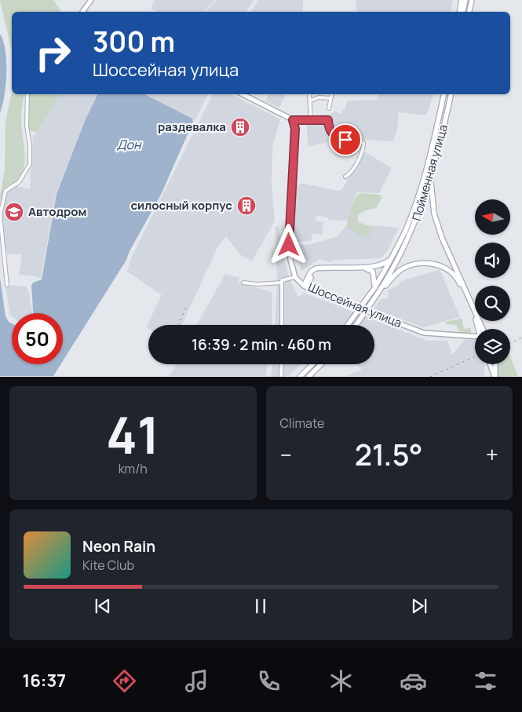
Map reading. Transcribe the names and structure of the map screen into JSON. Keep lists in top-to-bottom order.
{
  "streets": {
    "main road": ["Пойменная улица", "Шоссейная улица"]
  },
  "water": ["Дон"],
  "places": {
    "building": ["раздевалка", "силосный корпус"],
    "school or university": ["Автодром"]
  },
  "north": "left",
  "page": {
    "turn": ["300 m", "Шоссейная улица"],
    "limit": "50",
    "trip": "16:39 · 2 min · 460 m",
    "tile": [
      ["41", "km/h"],
      "Climate"
    ],
    "heat": ["−", "21.5°", "+"],
    "song": ["Neon Rain", "Kite Club"],
    "tabs": "16:37"
  }
}
